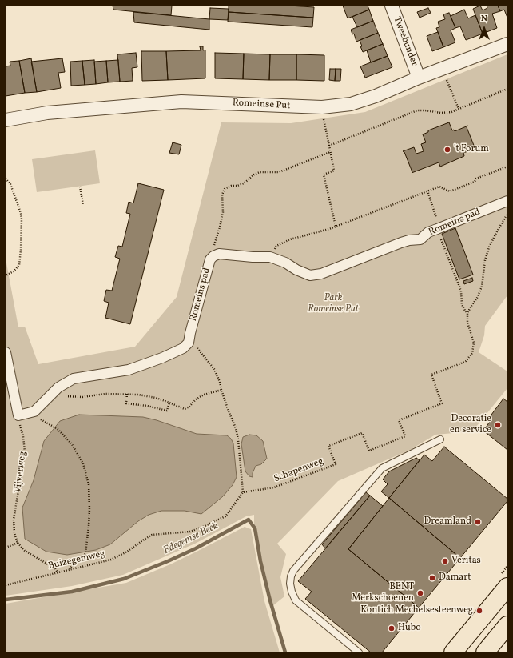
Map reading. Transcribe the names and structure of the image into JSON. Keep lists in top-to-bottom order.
{
  "streets": {
    "street": ["Tweebunder", "Romeinse Put", "Romeins pad"],
    "path": ["Schapenweg", "Vijverweg", "Buizegemweg"]
  },
  "crossings": [
    ["Tweebunder", "Romeinse Put"],
    ["Schapenweg", "Buizegemweg"]
  ],
  "water": ["Edegemse Beek"],
  "parks": ["Park Romeinse Put"],
  "places": [
    "'t Forum",
    "Decoratie en service",
    "Dreamland",
    "Veritas",
    "Damart",
    "BENT Merkschoenen",
    "Kontich Mechelsesteenweg",
    "Hubo"
  ],
  "north": "top"
}
